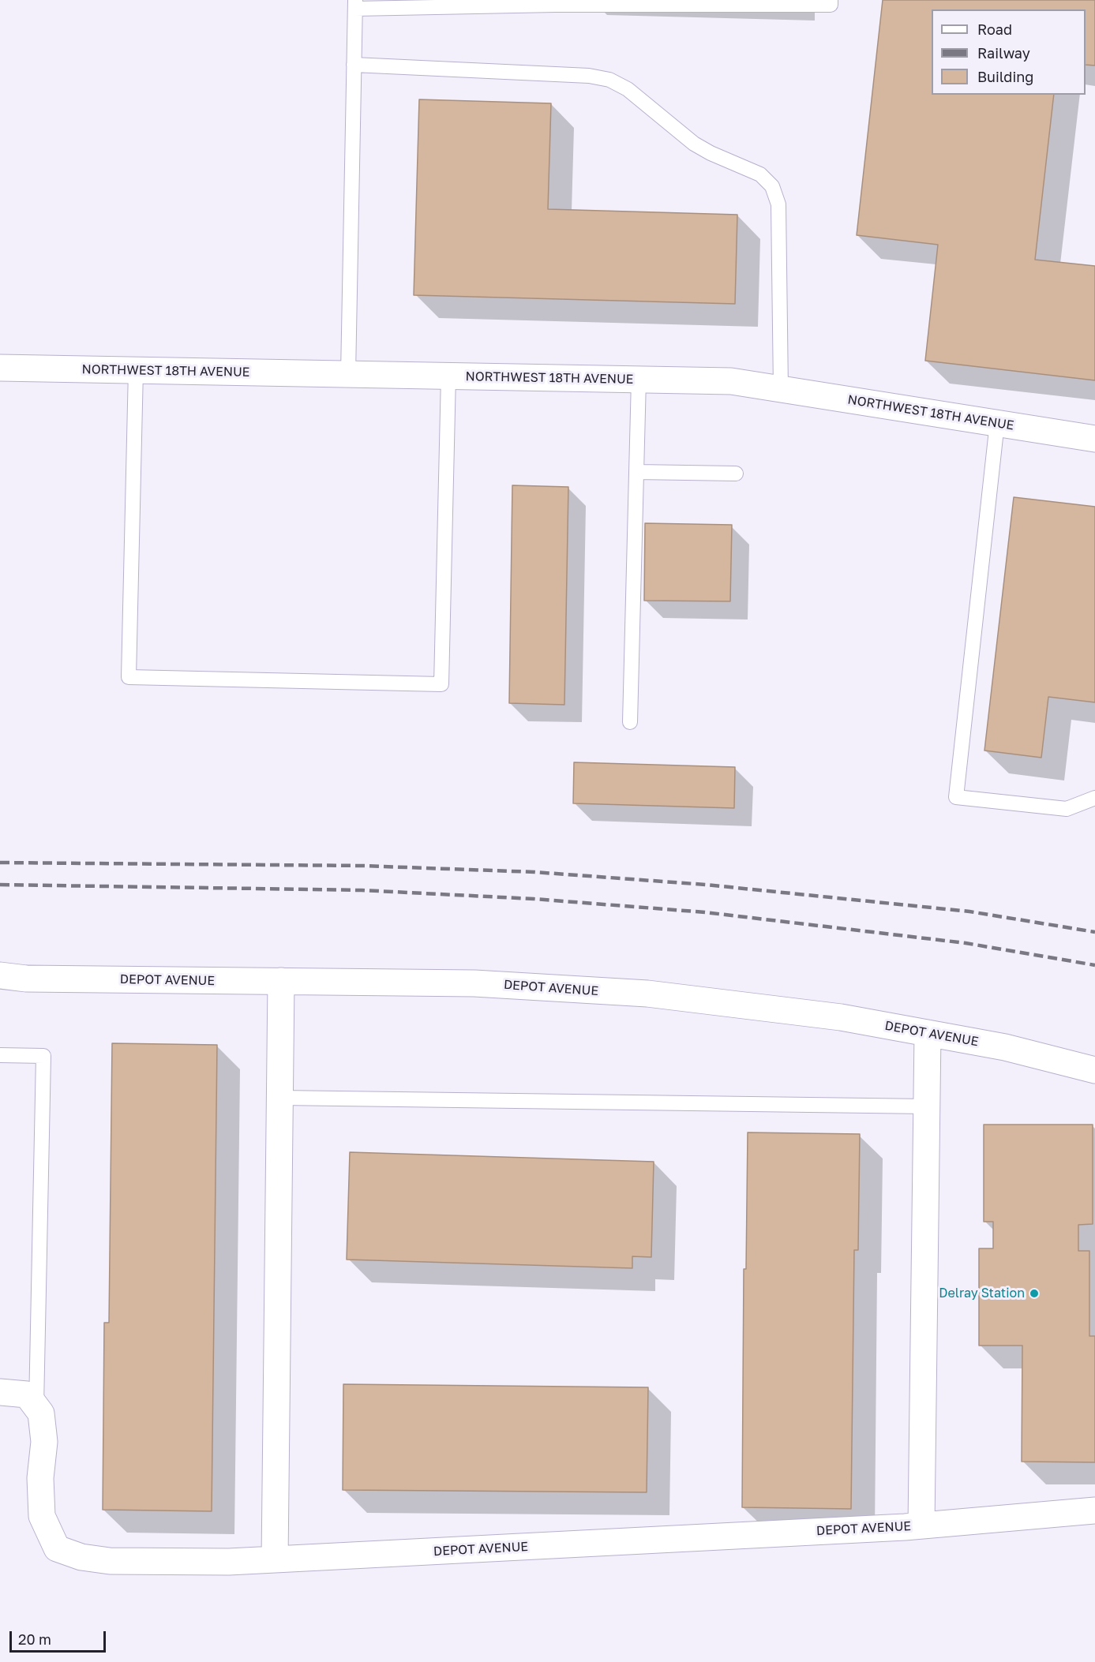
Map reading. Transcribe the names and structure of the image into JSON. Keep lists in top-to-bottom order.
{
  "streets": {
    "street": ["NORTHWEST 18TH AVENUE", "DEPOT AVENUE"]
  },
  "places": ["Delray Station"],
  "legend": ["Road", "Railway", "Building"],
  "scale_bar": "20 m"
}
